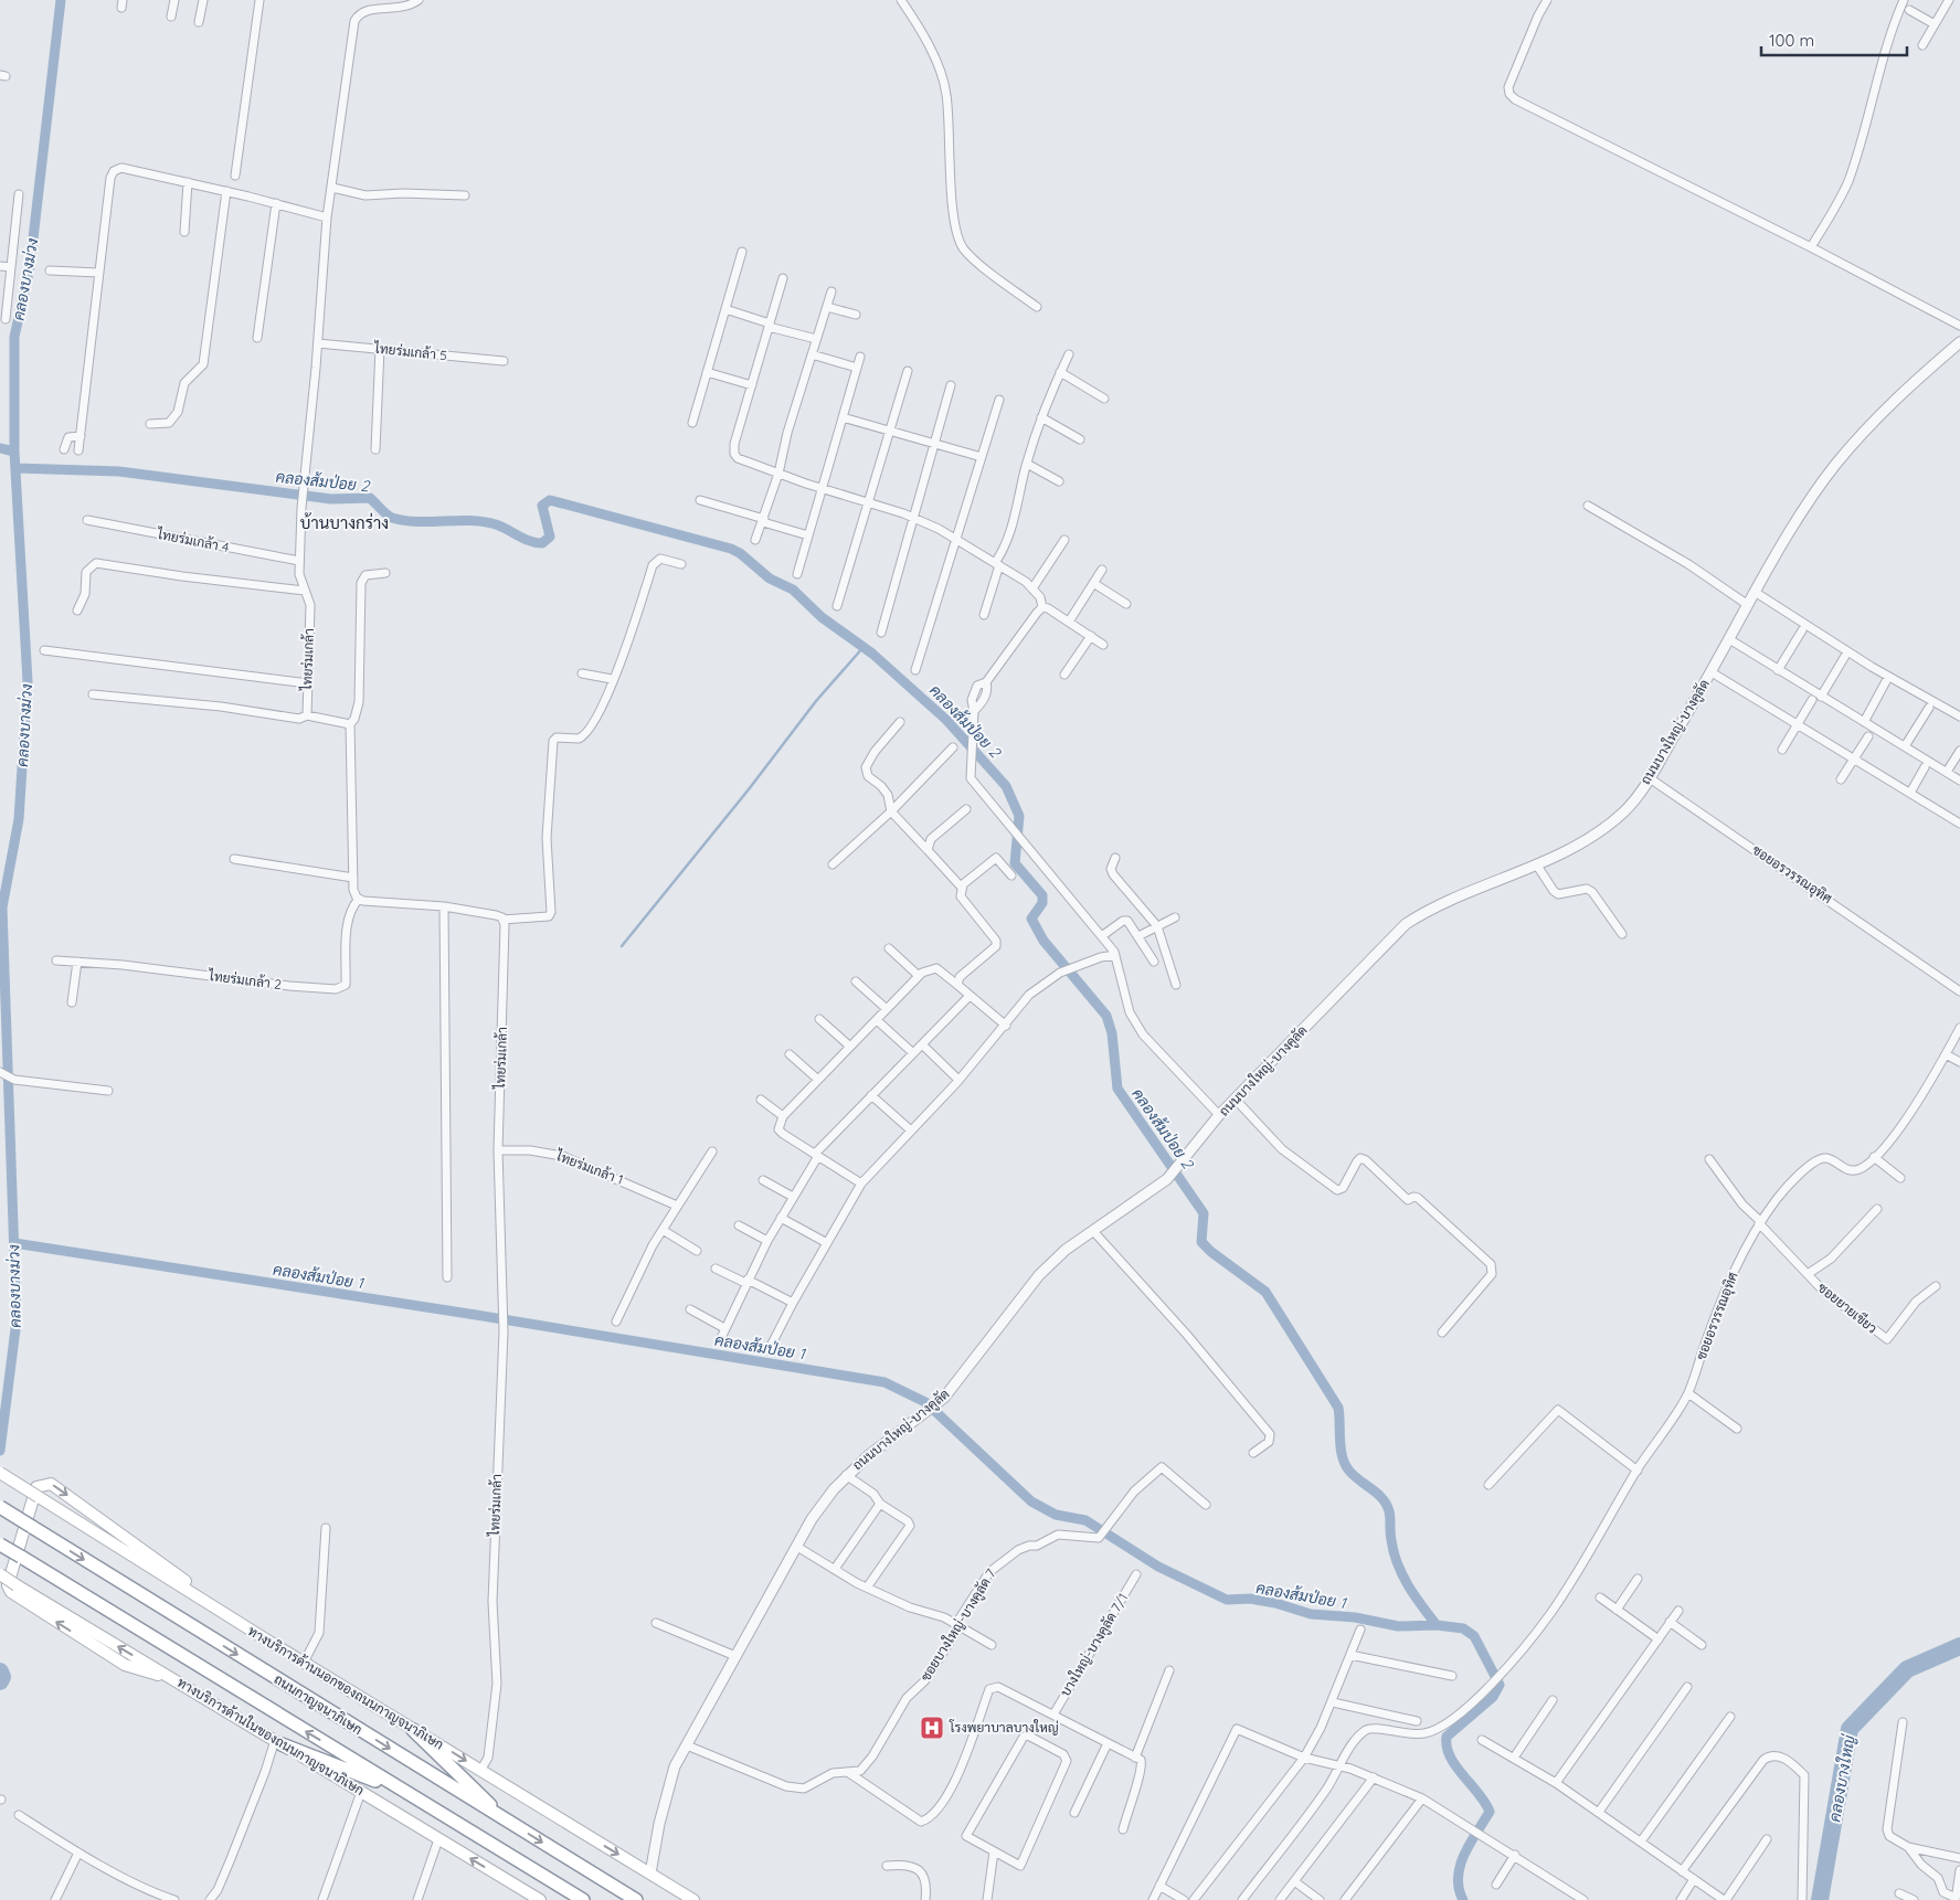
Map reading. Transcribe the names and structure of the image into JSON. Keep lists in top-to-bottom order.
{
  "streets": {
    "highway": ["ถนนกาญจนาภิเษก"],
    "main road": ["ทางบริการด้านนอกของถนนกาญจนาภิเษก", "ทางบริการด้านในของถนนกาญจนาภิเษก"],
    "street": [
      "ไทยร่มเกล้า 5",
      "ไทยร่มเกล้า 4",
      "ไทยร่มเกล้า",
      "ถนนบางใหญ่-บางคูลัด",
      "ซอยอรวรรณอุทิศ",
      "ไทยร่มเกล้า 2",
      "ไทยร่มเกล้า 1",
      "ซอยยายเขียว",
      "ซอยบางใหญ่-บางคูลัด 7",
      "บางใหญ่-บางคูลัด 7/1"
    ]
  },
  "crossings": [
    ["ไทยร่มเกล้า 5", "ไทยร่มเกล้า"],
    ["ไทยร่มเกล้า 4", "ไทยร่มเกล้า"],
    ["ไทยร่มเกล้า", "ไทยร่มเกล้า 1"],
    ["ไทยร่มเกล้า", "ทางบริการด้านนอกของถนนกาญจนาภิเษก"],
    ["ถนนบางใหญ่-บางคูลัด", "ซอยอรวรรณอุทิศ"],
    ["ถนนบางใหญ่-บางคูลัด", "ซอยบางใหญ่-บางคูลัด 7"],
    ["ถนนบางใหญ่-บางคูลัด", "ทางบริการด้านนอกของถนนกาญจนาภิเษก"],
    ["ซอยอรวรรณอุทิศ", "ซอยยายเขียว"]
  ],
  "one_way": ["ทางบริการด้านในของถนนกาญจนาภิเษก"],
  "districts": ["บ้านบางกร่าง"],
  "water": [
    "คลองบางม่วง",
    "คลองส้มป่อย 2",
    "คลองส้มป่อย 1",
    "คลองบางใหญ่"
  ],
  "places": {
    "hospital": ["โรงพยาบาลบางใหญ่"]
  },
  "scale_bar": "100 m"
}
